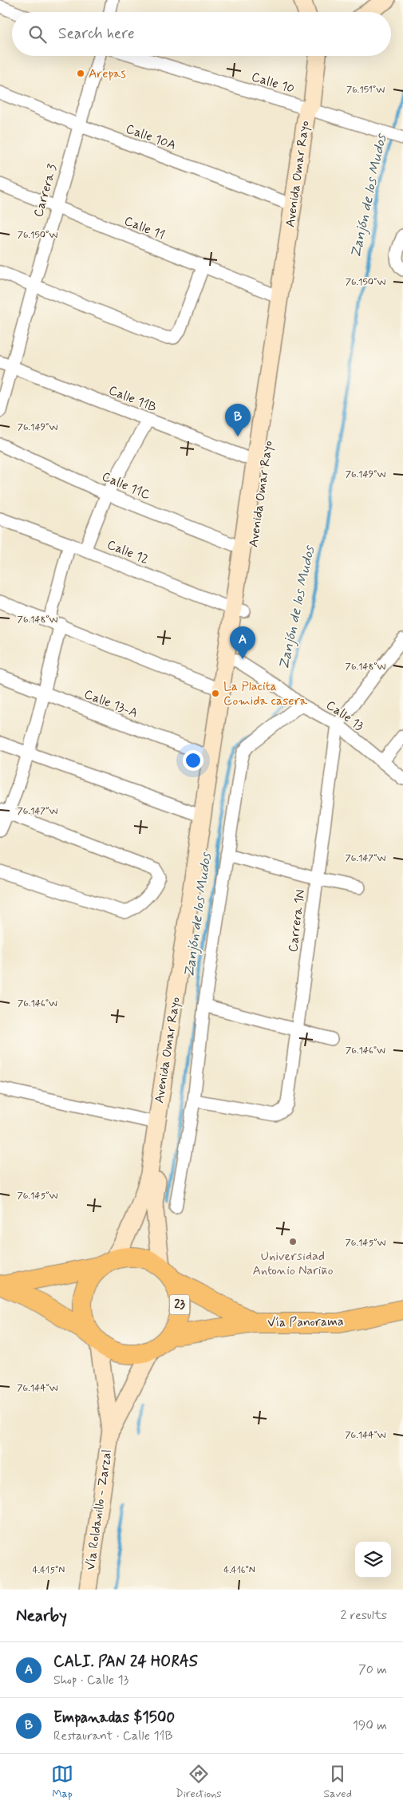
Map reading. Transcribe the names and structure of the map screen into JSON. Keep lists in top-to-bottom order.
{
  "streets": {
    "main road": ["23", "Vía Panorama"],
    "street": [
      "Calle 10",
      "Calle 10A",
      "Avenida Omar Rayo",
      "Carrera 3",
      "Calle 11",
      "Calle 11B",
      "Calle 11C",
      "Calle 12",
      "Calle 13-A",
      "Calle 13",
      "Carrera 1N",
      "Vía Roldanillo - Zarzal"
    ]
  },
  "crossings": [
    ["Calle 10", "Avenida Omar Rayo"],
    ["Calle 10A", "Avenida Omar Rayo"],
    ["Calle 10A", "Carrera 3"],
    ["Avenida Omar Rayo", "Calle 11"],
    ["Avenida Omar Rayo", "Calle 11B"],
    ["Avenida Omar Rayo", "Calle 11C"],
    ["Avenida Omar Rayo", "Calle 12"],
    ["Avenida Omar Rayo", "Calle 13-A"],
    ["Avenida Omar Rayo", "Calle 13"],
    ["Avenida Omar Rayo", "23"],
    ["Avenida Omar Rayo", "Vía Panorama"],
    ["Avenida Omar Rayo", "Vía Roldanillo - Zarzal"],
    ["Carrera 3", "Calle 11"],
    ["Carrera 3", "Calle 11B"],
    ["Calle 13", "Carrera 1N"],
    ["23", "Vía Panorama"],
    ["23", "Vía Roldanillo - Zarzal"],
    ["Vía Panorama", "Vía Roldanillo - Zarzal"]
  ],
  "water": ["Zanjón de los Mudos"],
  "places": ["Arepas", "La Placita Comida casera", "Universidad Antonio Nariño"],
  "page": {
    "search": "Search here",
    "pins": ["B", "A"],
    "heading": ["Nearby", "2 results"],
    "list": [
      {
        "mark": "A",
        "name": "CALI. PAN 24 HORAS",
        "note": "Shop · Calle 13",
        "value": "70 m"
      },
      {
        "mark": "B",
        "name": "Empanadas $1500",
        "note": "Restaurant · Calle 11B",
        "value": "190 m"
      }
    ],
    "nav": ["Map", "Directions", "Saved"]
  },
  "coordinates": [
    "76.151°W",
    "76.150°W",
    "76.149°W",
    "76.148°W",
    "76.147°W",
    "76.146°W",
    "76.145°W",
    "76.144°W",
    "4.415°N",
    "4.416°N"
  ]
}
